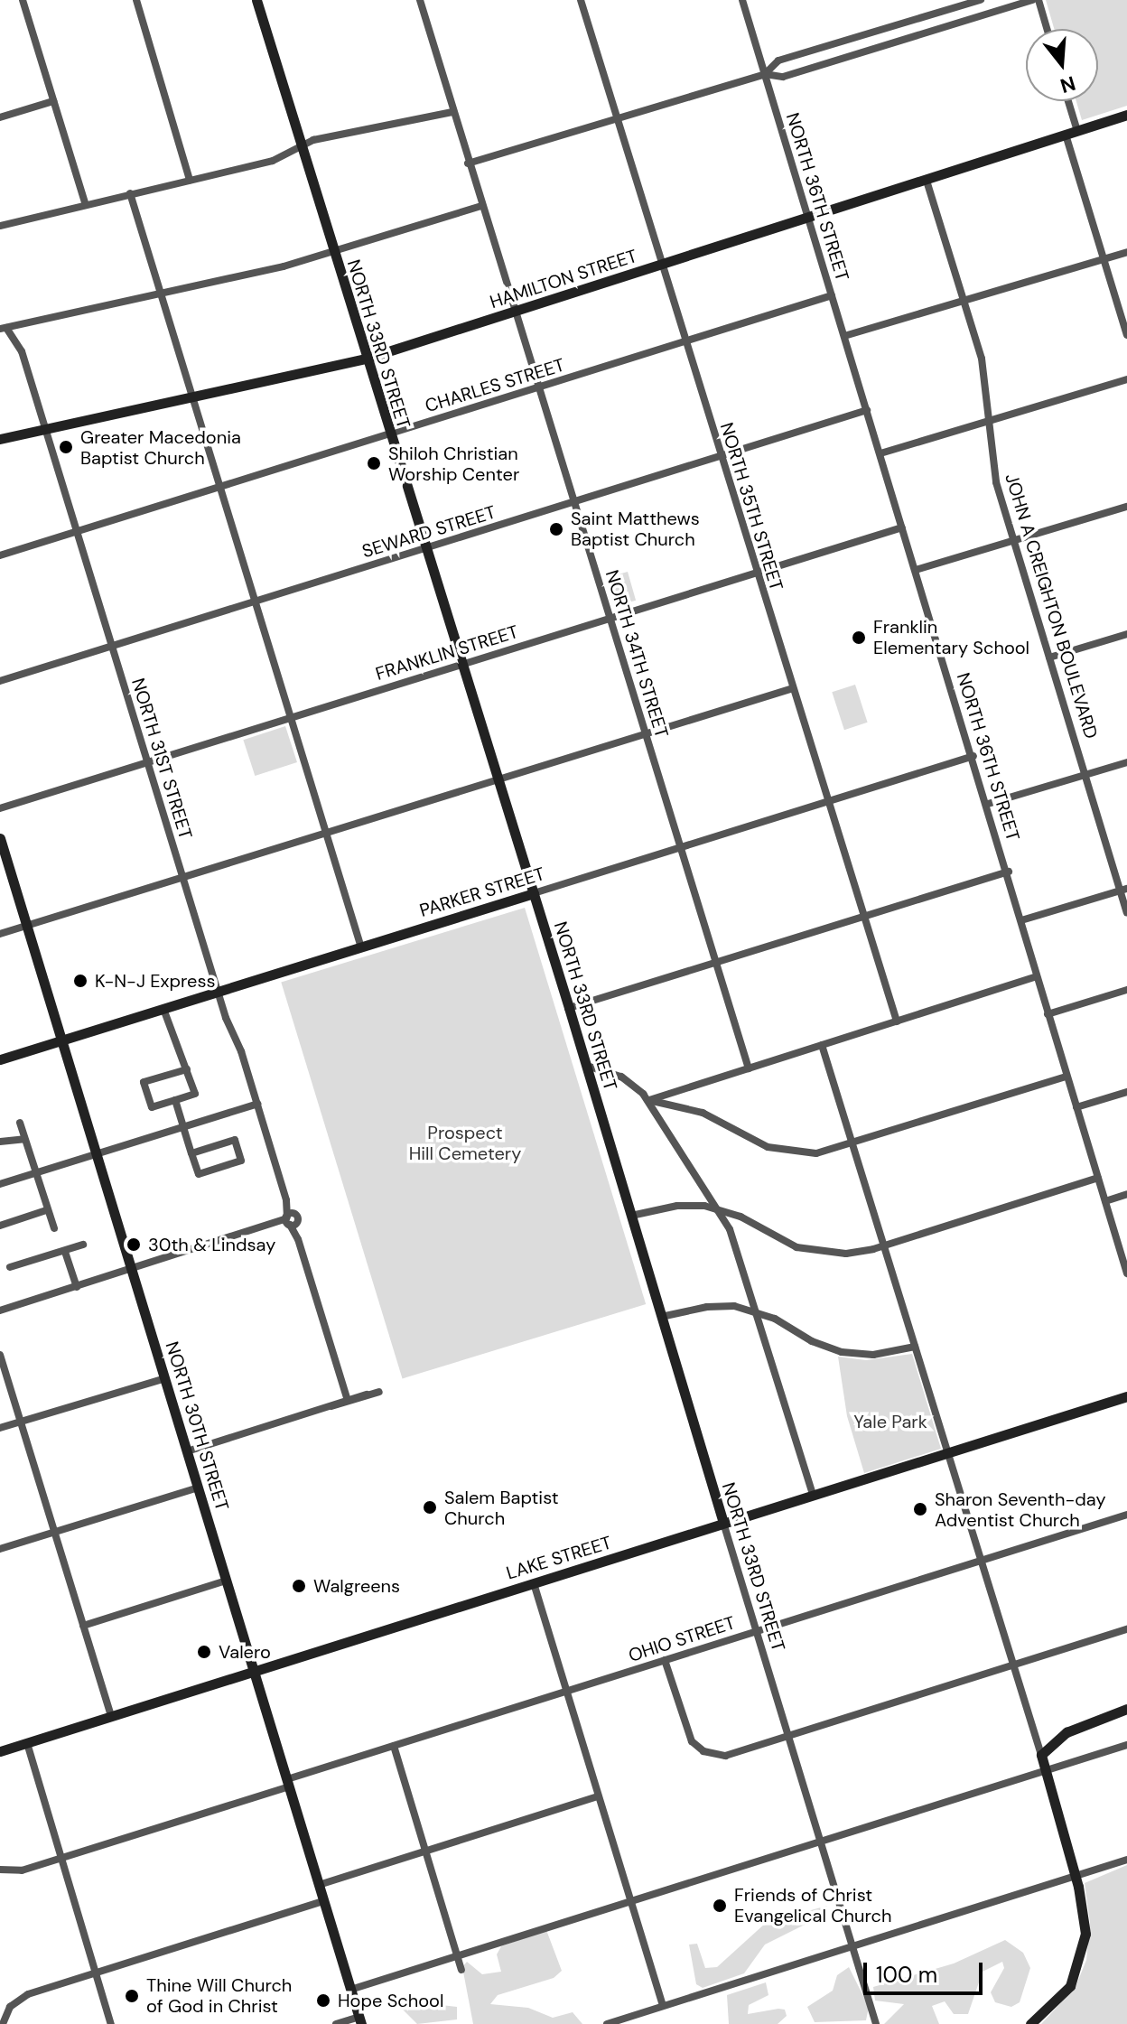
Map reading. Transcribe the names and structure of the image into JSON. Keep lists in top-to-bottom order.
{
  "streets": {
    "main road": [
      "HAMILTON STREET",
      "NORTH 33RD STREET",
      "PARKER STREET",
      "NORTH 30TH STREET",
      "LAKE STREET"
    ],
    "street": [
      "NORTH 36TH STREET",
      "CHARLES STREET",
      "NORTH 35TH STREET",
      "SEWARD STREET",
      "JOHN A CREIGHTON BOULEVARD",
      "FRANKLIN STREET",
      "NORTH 34TH STREET",
      "NORTH 31ST STREET",
      "OHIO STREET"
    ]
  },
  "crossings": [
    ["NORTH 36TH STREET", "HAMILTON STREET"],
    ["NORTH 36TH STREET", "CHARLES STREET"],
    ["NORTH 36TH STREET", "SEWARD STREET"],
    ["NORTH 36TH STREET", "FRANKLIN STREET"],
    ["NORTH 36TH STREET", "PARKER STREET"],
    ["HAMILTON STREET", "NORTH 33RD STREET"],
    ["HAMILTON STREET", "NORTH 35TH STREET"],
    ["HAMILTON STREET", "JOHN A CREIGHTON BOULEVARD"],
    ["HAMILTON STREET", "NORTH 34TH STREET"],
    ["HAMILTON STREET", "NORTH 31ST STREET"],
    ["NORTH 33RD STREET", "CHARLES STREET"],
    ["NORTH 33RD STREET", "SEWARD STREET"],
    ["NORTH 33RD STREET", "FRANKLIN STREET"],
    ["NORTH 33RD STREET", "PARKER STREET"],
    ["NORTH 33RD STREET", "LAKE STREET"],
    ["NORTH 33RD STREET", "OHIO STREET"],
    ["CHARLES STREET", "NORTH 35TH STREET"],
    ["CHARLES STREET", "NORTH 34TH STREET"],
    ["CHARLES STREET", "NORTH 31ST STREET"],
    ["NORTH 35TH STREET", "SEWARD STREET"],
    ["NORTH 35TH STREET", "FRANKLIN STREET"],
    ["NORTH 35TH STREET", "PARKER STREET"],
    ["SEWARD STREET", "NORTH 34TH STREET"],
    ["SEWARD STREET", "NORTH 31ST STREET"],
    ["FRANKLIN STREET", "NORTH 34TH STREET"],
    ["FRANKLIN STREET", "NORTH 31ST STREET"],
    ["NORTH 34TH STREET", "PARKER STREET"],
    ["NORTH 31ST STREET", "PARKER STREET"],
    ["PARKER STREET", "NORTH 30TH STREET"],
    ["NORTH 30TH STREET", "LAKE STREET"],
    ["NORTH 30TH STREET", "OHIO STREET"]
  ],
  "parks": ["Prospect Hill Cemetery", "Yale Park"],
  "places": [
    "Greater Macedonia Baptist Church",
    "Shiloh Christian Worship Center",
    "Saint Matthews Baptist Church",
    "Franklin Elementary School",
    "K-N-J Express",
    "30th & Lindsay",
    "Salem Baptist Church",
    "Sharon Seventh-day Adventist Church",
    "Walgreens",
    "Valero",
    "Friends of Christ Evangelical Church",
    "Thine Will Church of God in Christ",
    "Hope School"
  ],
  "scale_bar": "100 m",
  "north": "bottom"
}
